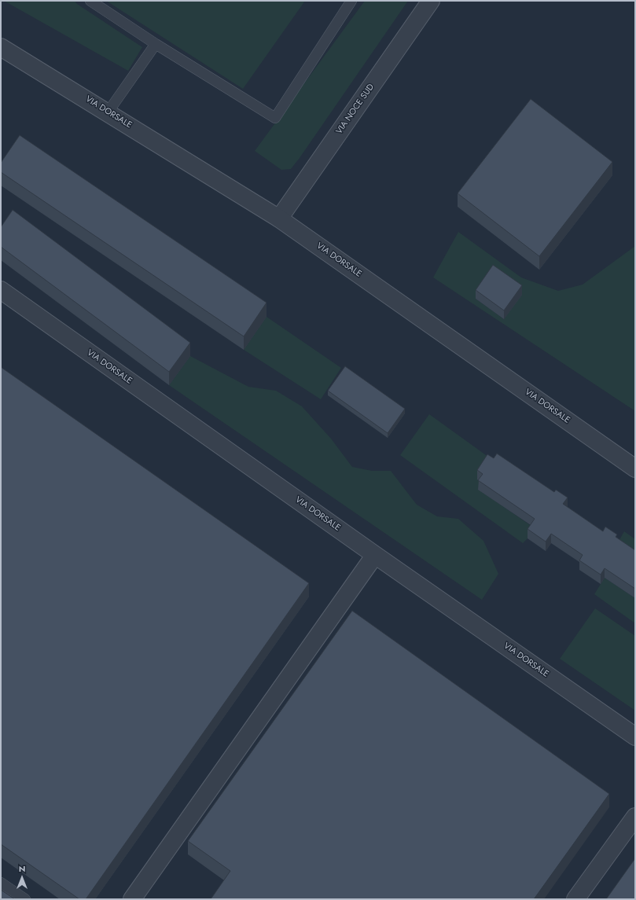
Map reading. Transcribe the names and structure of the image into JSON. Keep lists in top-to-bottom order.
{
  "streets": {
    "street": ["VIA NOCE SUD", "VIA DORSALE"]
  },
  "crossings": [
    ["VIA NOCE SUD", "VIA DORSALE"]
  ],
  "north": "top"
}
